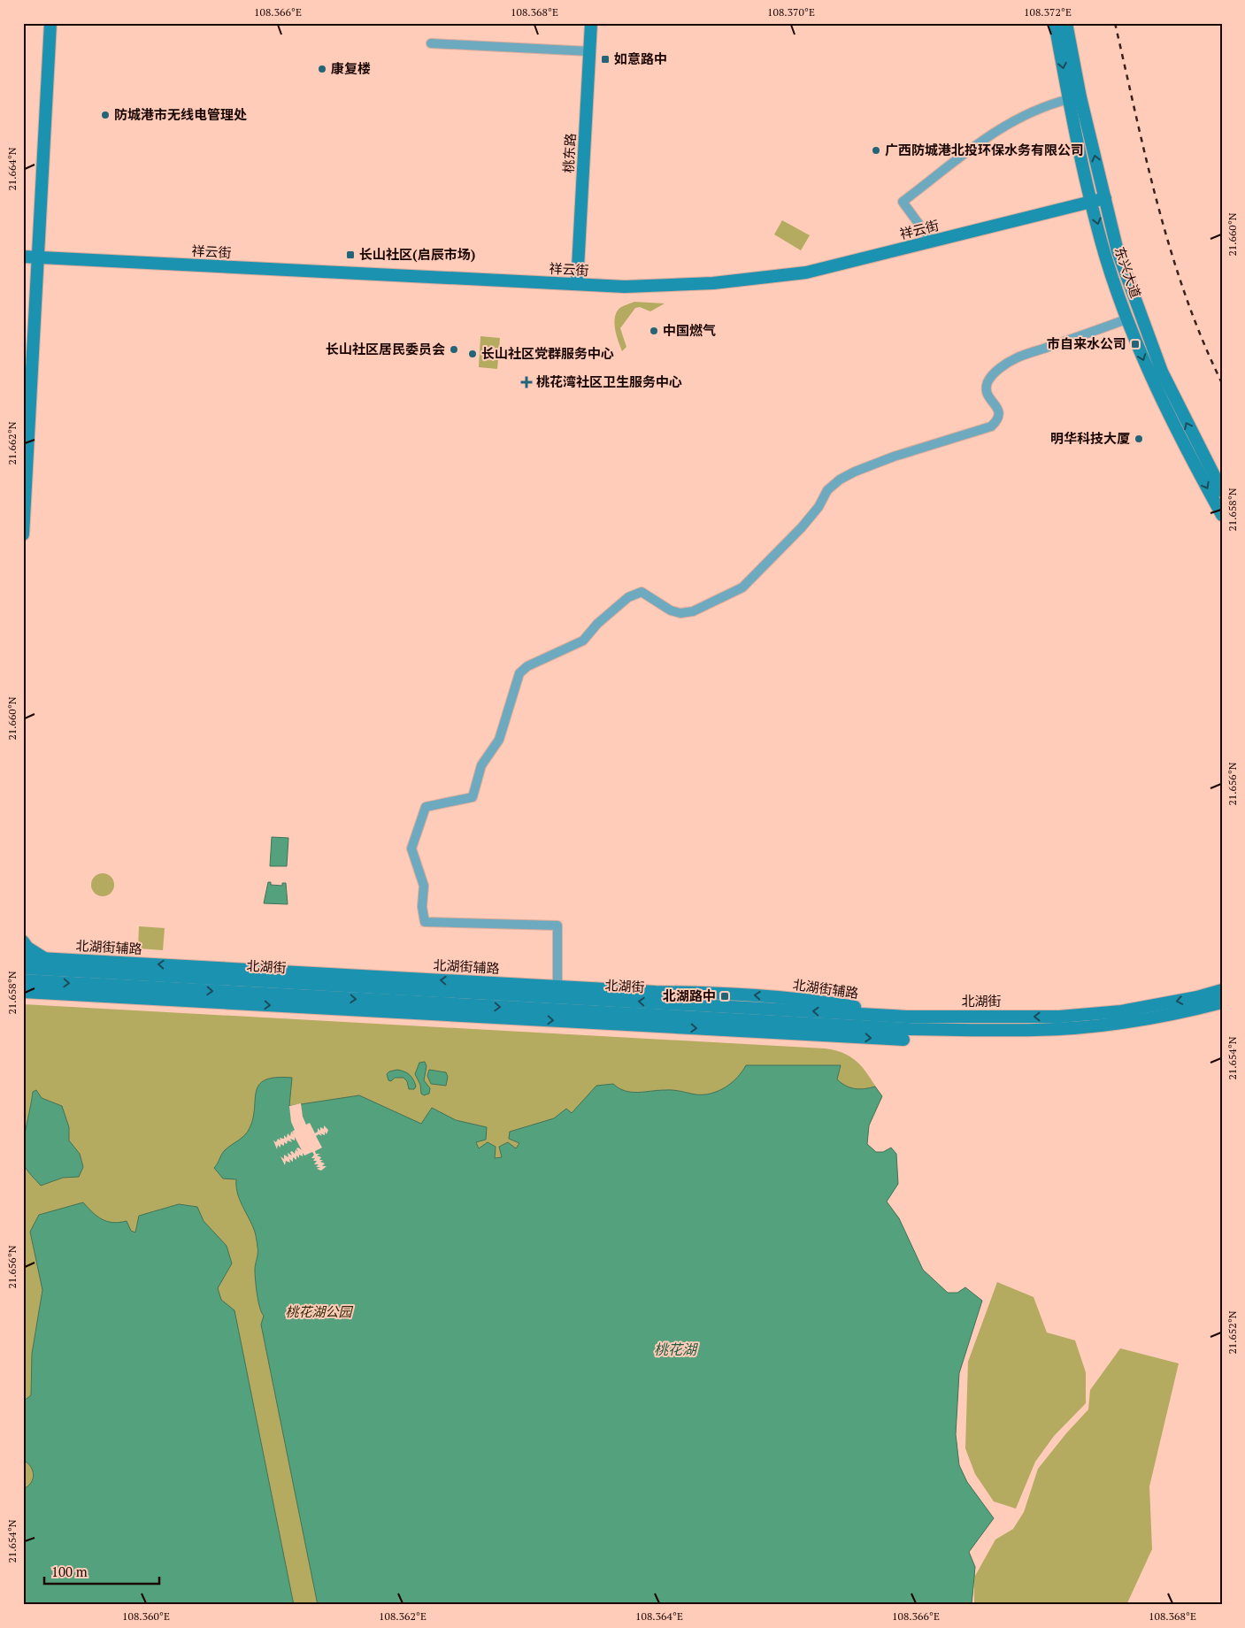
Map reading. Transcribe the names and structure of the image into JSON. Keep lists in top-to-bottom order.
{
  "streets": {
    "main road": [
      "桃东路",
      "祥云街",
      "东兴大道",
      "北湖街辅路",
      "北湖街"
    ]
  },
  "crossings": [
    ["桃东路", "祥云街"],
    ["祥云街", "东兴大道"],
    ["北湖街辅路", "北湖街"]
  ],
  "water": ["桃花湖"],
  "parks": ["桃花湖公园"],
  "places": {
    "transit": [
      "如意路中",
      "长山社区(启辰市场)",
      "巿自来水公司",
      "北湖路中"
    ],
    "other": [
      "康复楼",
      "防城港市无线电管理处",
      "广西防城港北投环保水务有限公司",
      "中国燃气",
      "长山社区居民委员会",
      "长山社区党群服务中心",
      "明华科技大厦"
    ],
    "health": ["桃花湾社区卫生服务中心"]
  },
  "scale_bar": "100 m",
  "coordinates": [
    "108.366°E",
    "108.368°E",
    "108.370°E",
    "108.372°E",
    "21.664°N",
    "21.660°N",
    "21.662°N",
    "21.658°N",
    "21.656°N",
    "21.654°N",
    "21.652°N",
    "108.360°E",
    "108.362°E",
    "108.364°E"
  ]
}
